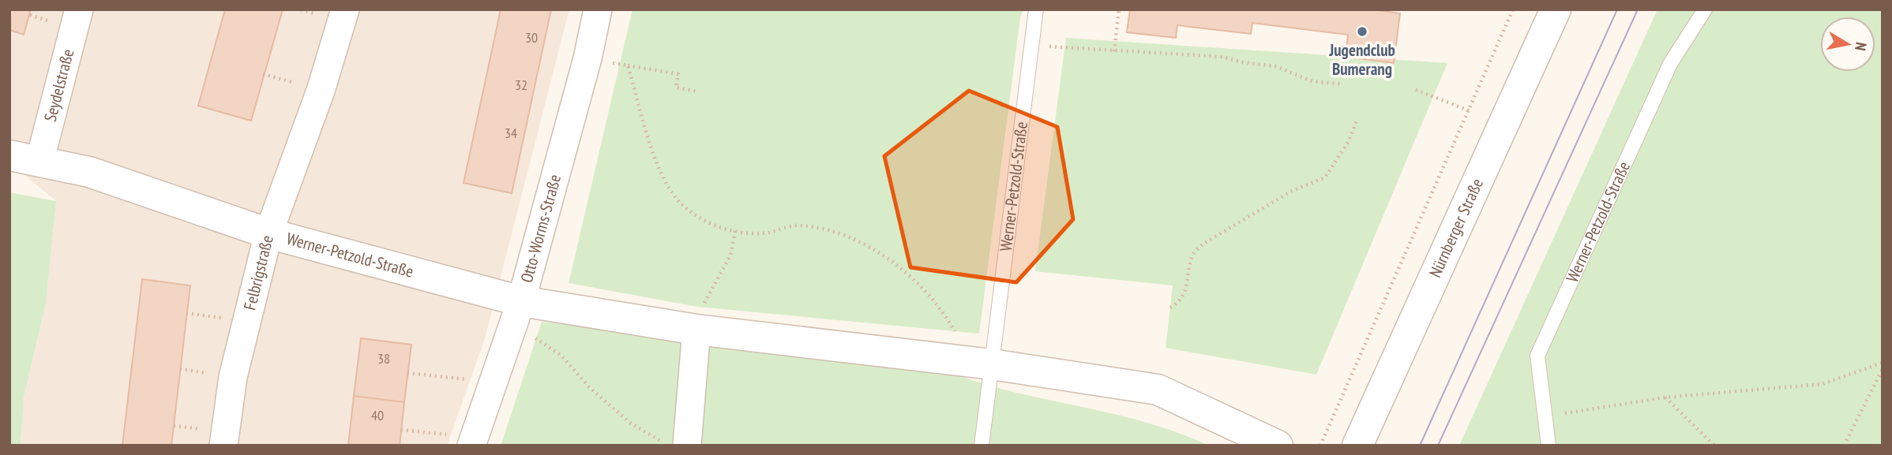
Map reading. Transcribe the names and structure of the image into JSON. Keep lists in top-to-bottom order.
{
  "streets": {
    "street": [
      "Seydelstraße",
      "Werner-Petzold-Straße",
      "Nürnberger Straße",
      "Otto-Worms-Straße",
      "Felbrigstraße"
    ]
  },
  "crossings": [
    ["Seydelstraße", "Werner-Petzold-Straße"],
    ["Werner-Petzold-Straße", "Otto-Worms-Straße"],
    ["Werner-Petzold-Straße", "Felbrigstraße"]
  ],
  "places": ["Jugendclub Bumerang"],
  "house_numbers": [
    "30",
    "32",
    "34",
    "38",
    "40"
  ],
  "north": "right"
}
